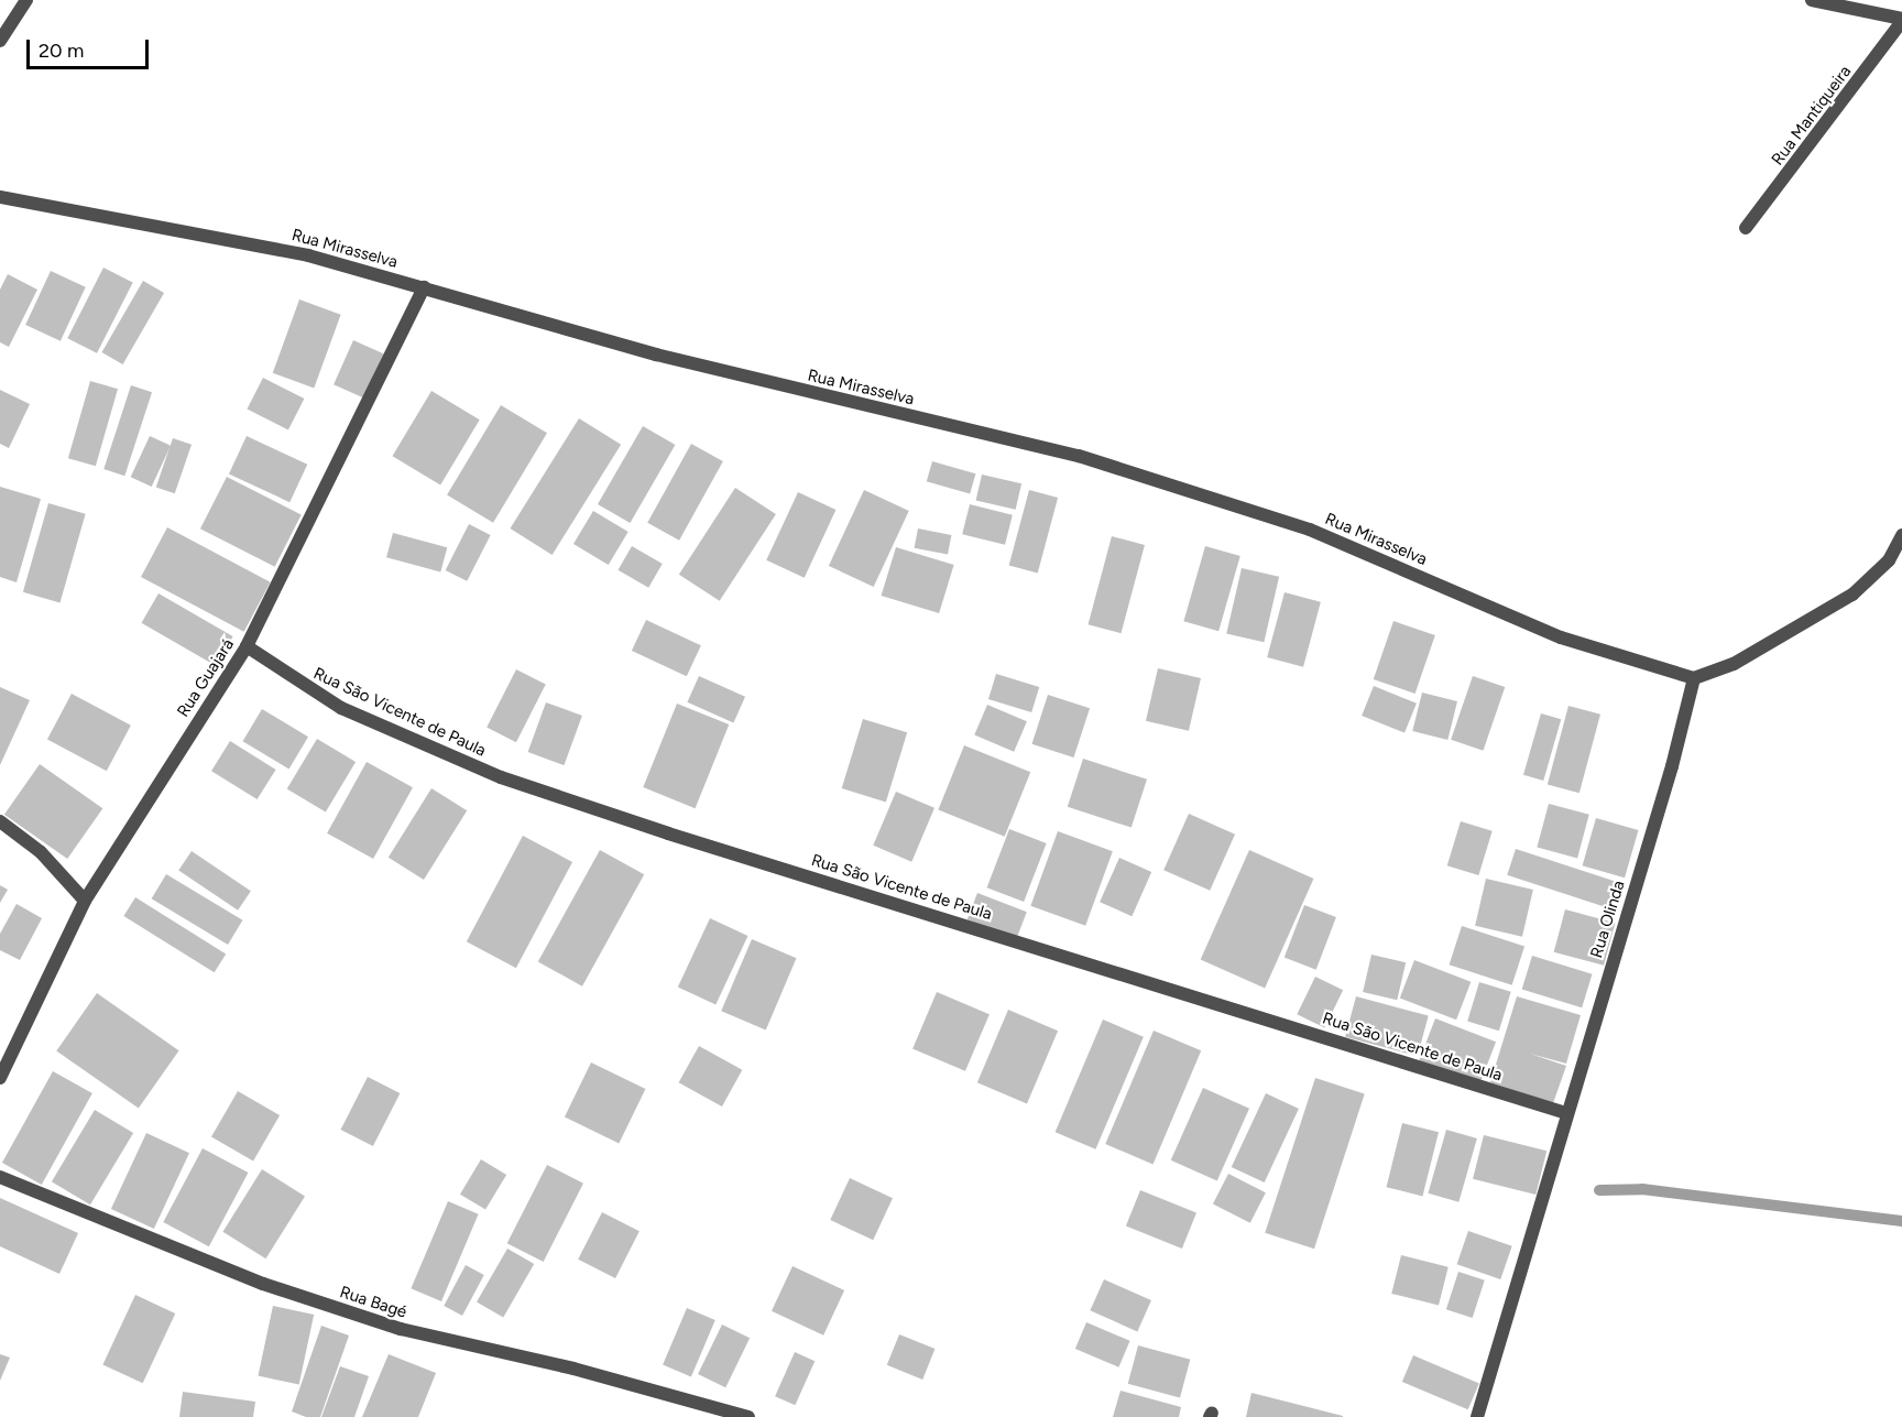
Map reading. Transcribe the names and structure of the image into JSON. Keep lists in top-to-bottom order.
{
  "streets": {
    "street": [
      "Rua Mantiqueira",
      "Rua Mirasselva",
      "Rua Guajará",
      "Rua São Vicente de Paula",
      "Rua Olinda",
      "Rua Bagé"
    ]
  },
  "crossings": [
    ["Rua Mirasselva", "Rua Guajará"],
    ["Rua Mirasselva", "Rua Olinda"],
    ["Rua Guajará", "Rua São Vicente de Paula"],
    ["Rua São Vicente de Paula", "Rua Olinda"]
  ],
  "scale_bar": "20 m"
}
